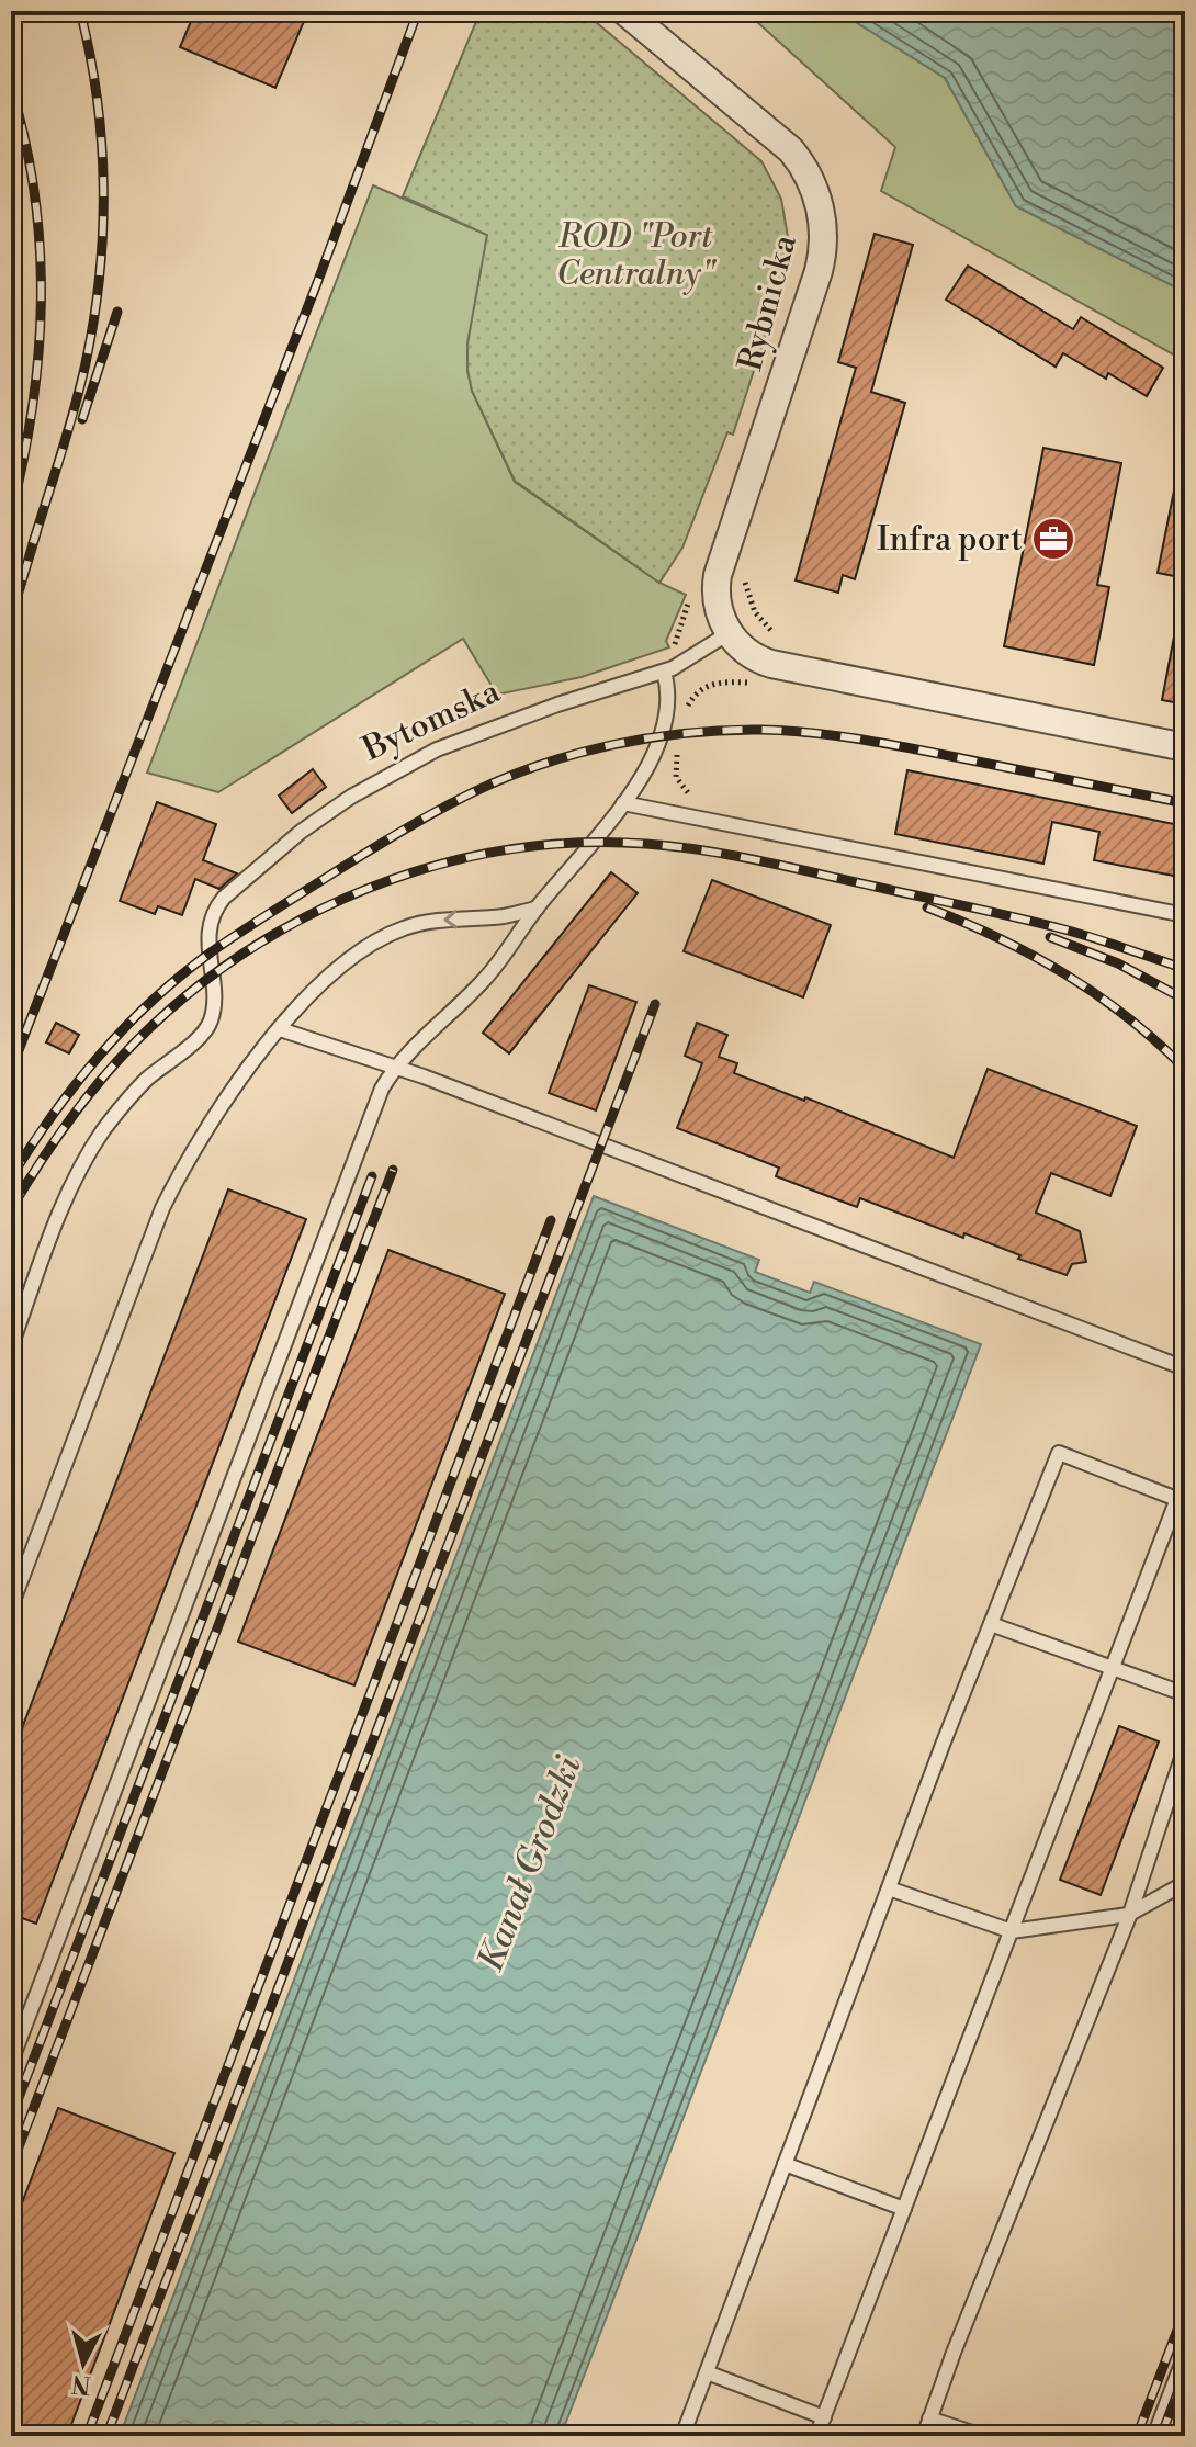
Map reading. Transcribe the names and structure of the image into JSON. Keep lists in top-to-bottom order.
{
  "streets": {
    "street": ["Rybnicka"],
    "lane": ["Bytomska"]
  },
  "crossings": [
    ["Rybnicka", "Bytomska"]
  ],
  "water": ["Kanał Grodzki"],
  "parks": ["ROD \"Port Centralny\""],
  "places": {
    "office": ["Infra port"]
  },
  "north": "bottom"
}
